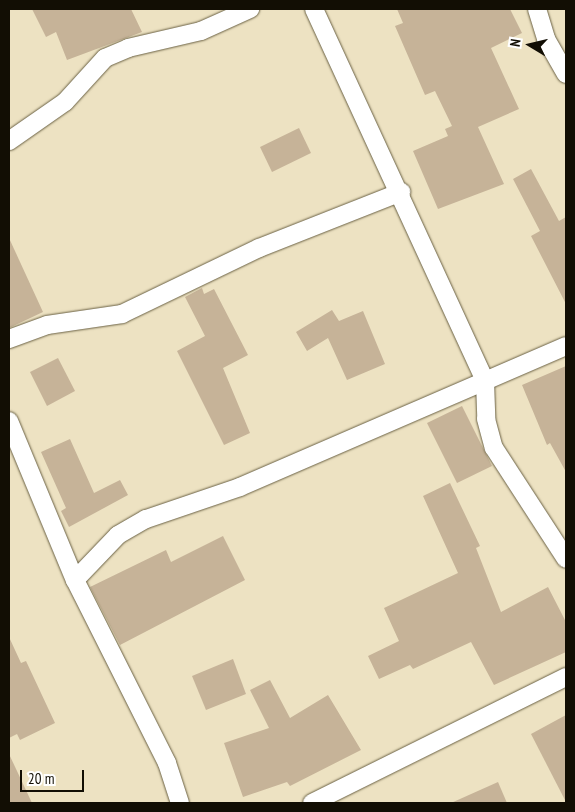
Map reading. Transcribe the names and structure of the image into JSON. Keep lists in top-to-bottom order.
{
  "scale_bar": "20 m",
  "north": "left"
}
